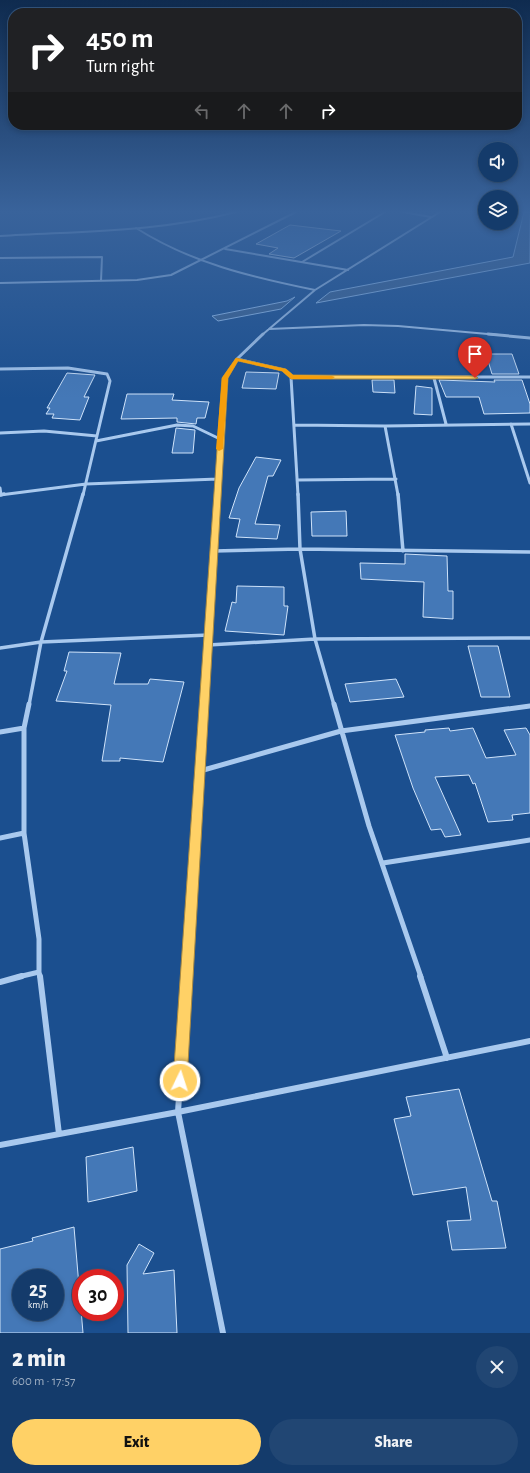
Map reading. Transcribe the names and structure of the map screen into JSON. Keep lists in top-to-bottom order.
{
  "page": {
    "turn": ["450 m", "Turn right"],
    "speed": "25 km/h",
    "limit": "30",
    "heading": ["2 min", "600 m · 17:57"],
    "buttons": ["Exit", "Share"]
  }
}
